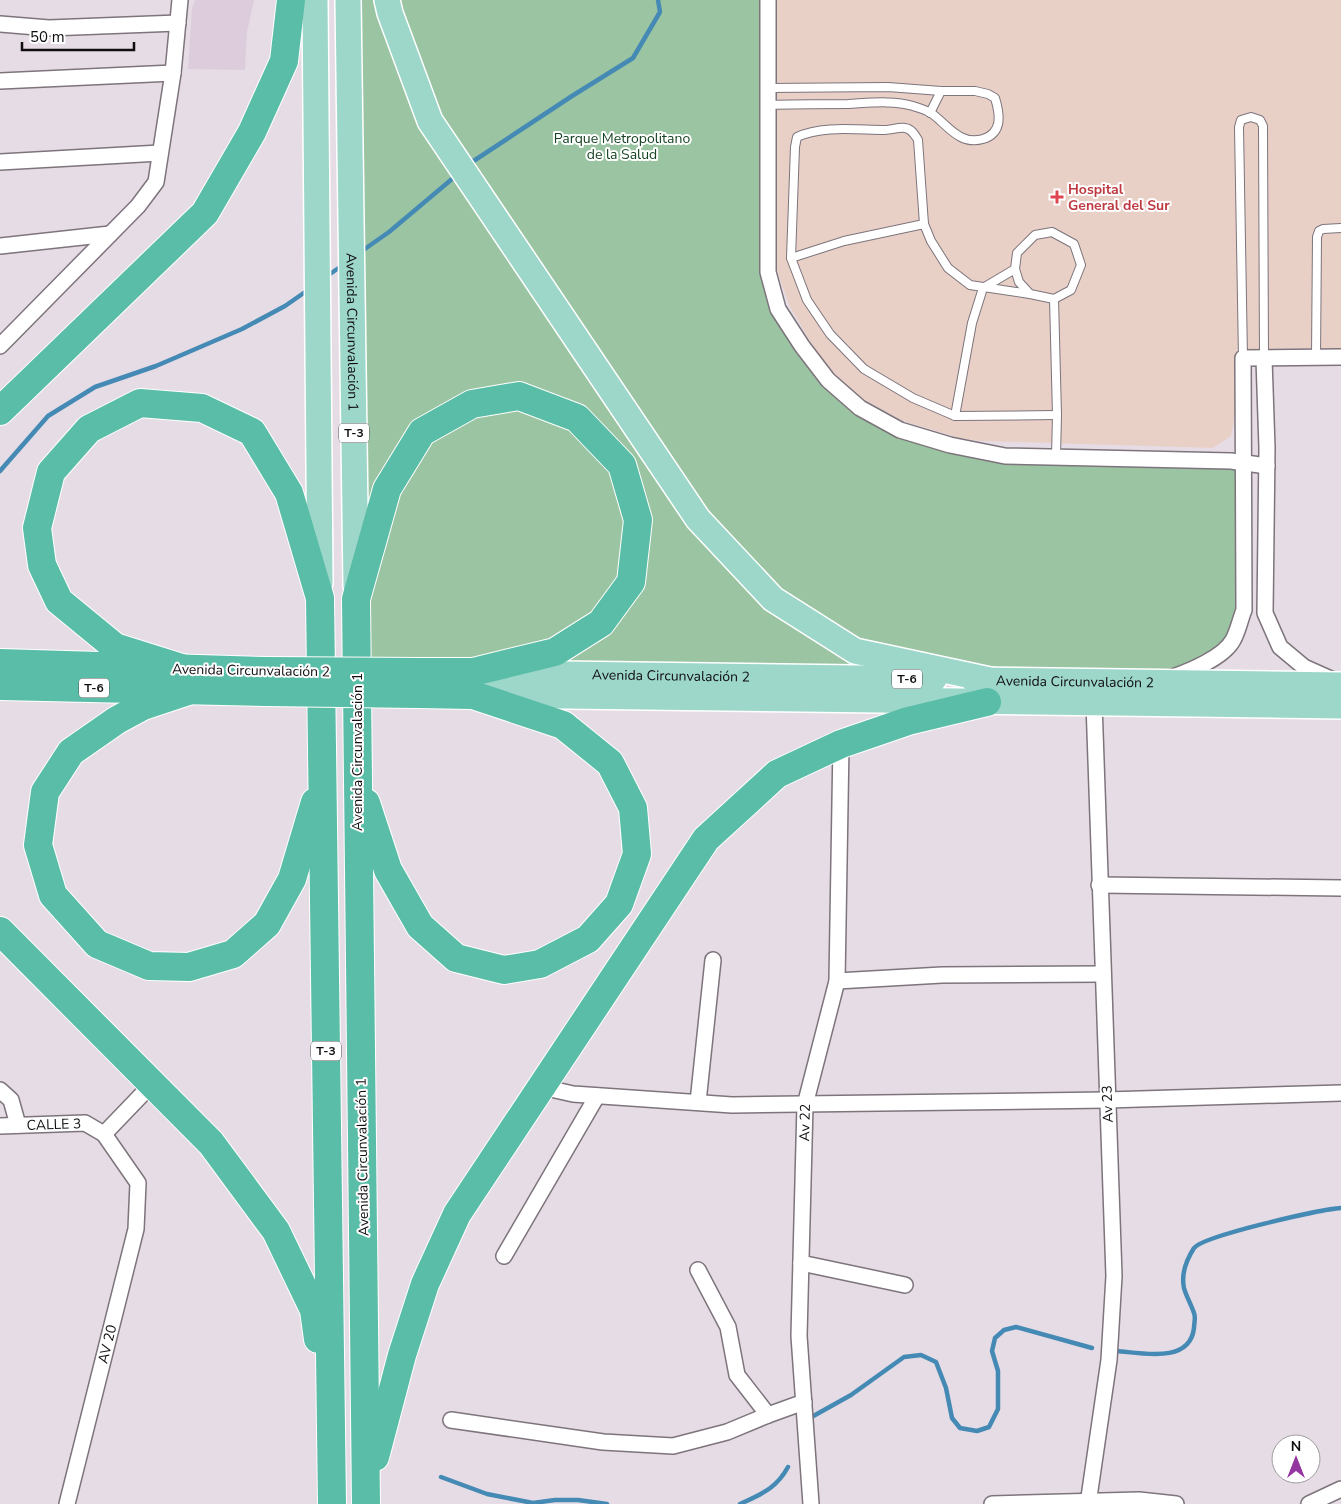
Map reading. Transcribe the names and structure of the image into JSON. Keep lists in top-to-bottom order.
{
  "streets": {
    "highway": [
      "Avenida Circunvalación 1",
      "T-3",
      "Avenida Circunvalación 2",
      "T-6"
    ],
    "street": [
      "Av 23",
      "Av 22",
      "CALLE 3",
      "AV 20"
    ]
  },
  "crossings": [
    ["Avenida Circunvalación 2", "Av 23"],
    ["CALLE 3", "AV 20"]
  ],
  "parks": ["Parque Metropolitano de la Salud"],
  "places": {
    "health": ["Hospital General del Sur"]
  },
  "scale_bar": "50 m",
  "north": "top"
}
